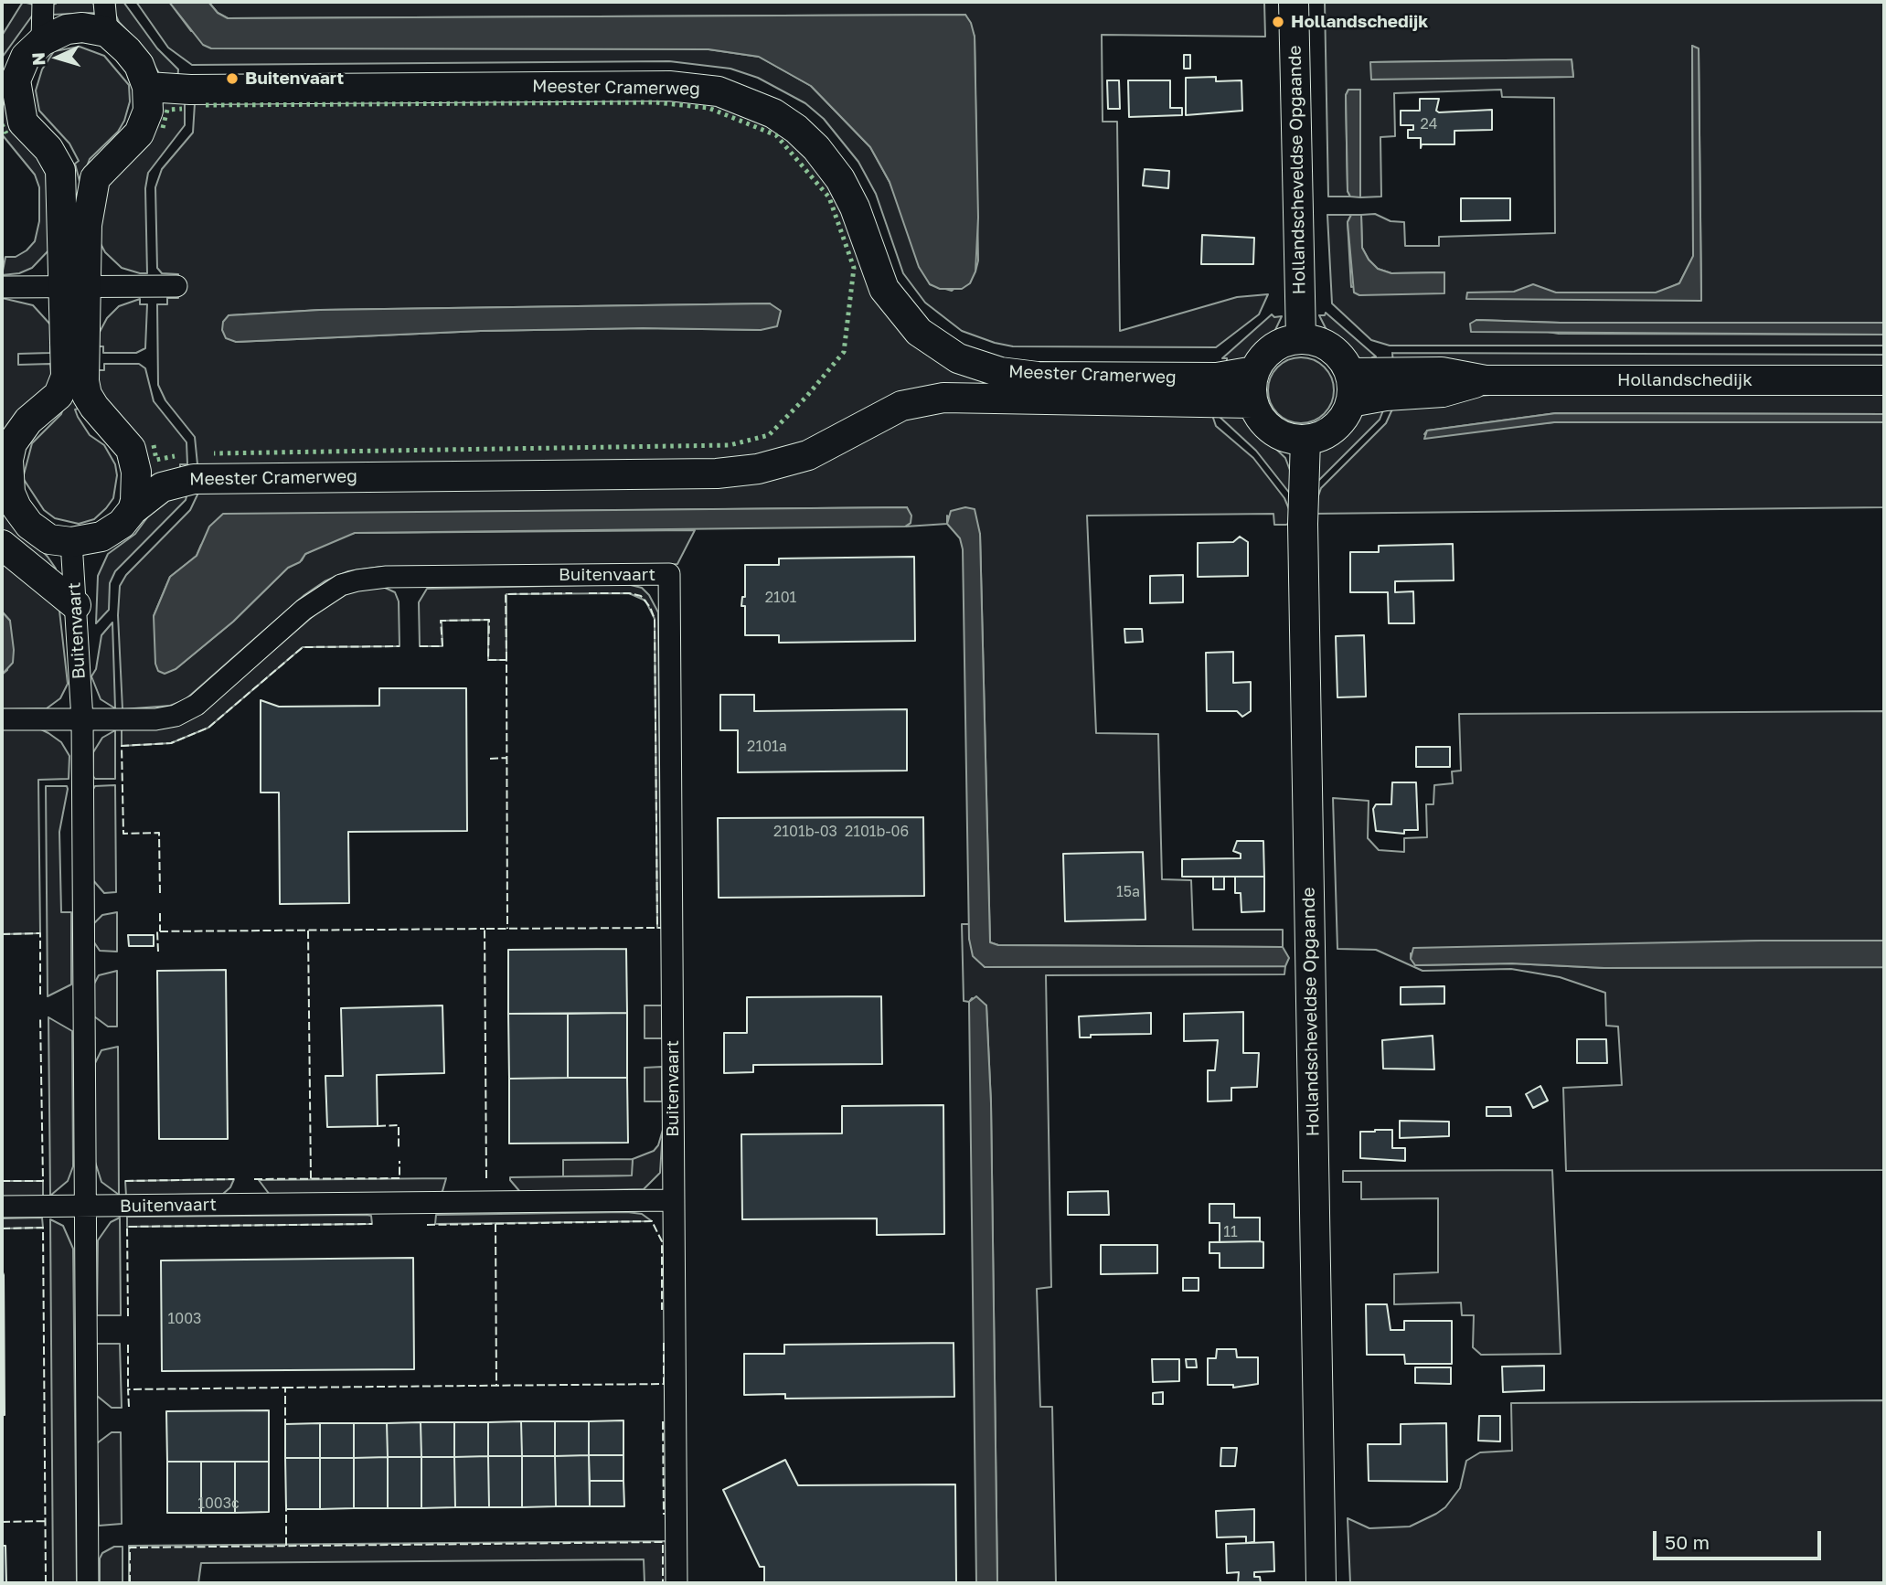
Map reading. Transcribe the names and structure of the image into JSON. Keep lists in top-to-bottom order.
{
  "streets": {
    "main road": ["Meester Cramerweg", "Hollandscheveldse Opgaande", "Hollandschedijk"],
    "street": ["Buitenvaart"]
  },
  "crossings": [
    ["Meester Cramerweg", "Hollandscheveldse Opgaande"],
    ["Meester Cramerweg", "Hollandschedijk"],
    ["Meester Cramerweg", "Buitenvaart"],
    ["Hollandscheveldse Opgaande", "Hollandschedijk"]
  ],
  "places": ["Hollandschedijk", "Buitenvaart"],
  "house_numbers": [
    "24",
    "2101",
    "2101a",
    "2101b-03",
    "2101b-06",
    "15a",
    "11",
    "1003",
    "1003c"
  ],
  "scale_bar": "50 m",
  "north": "left"
}
